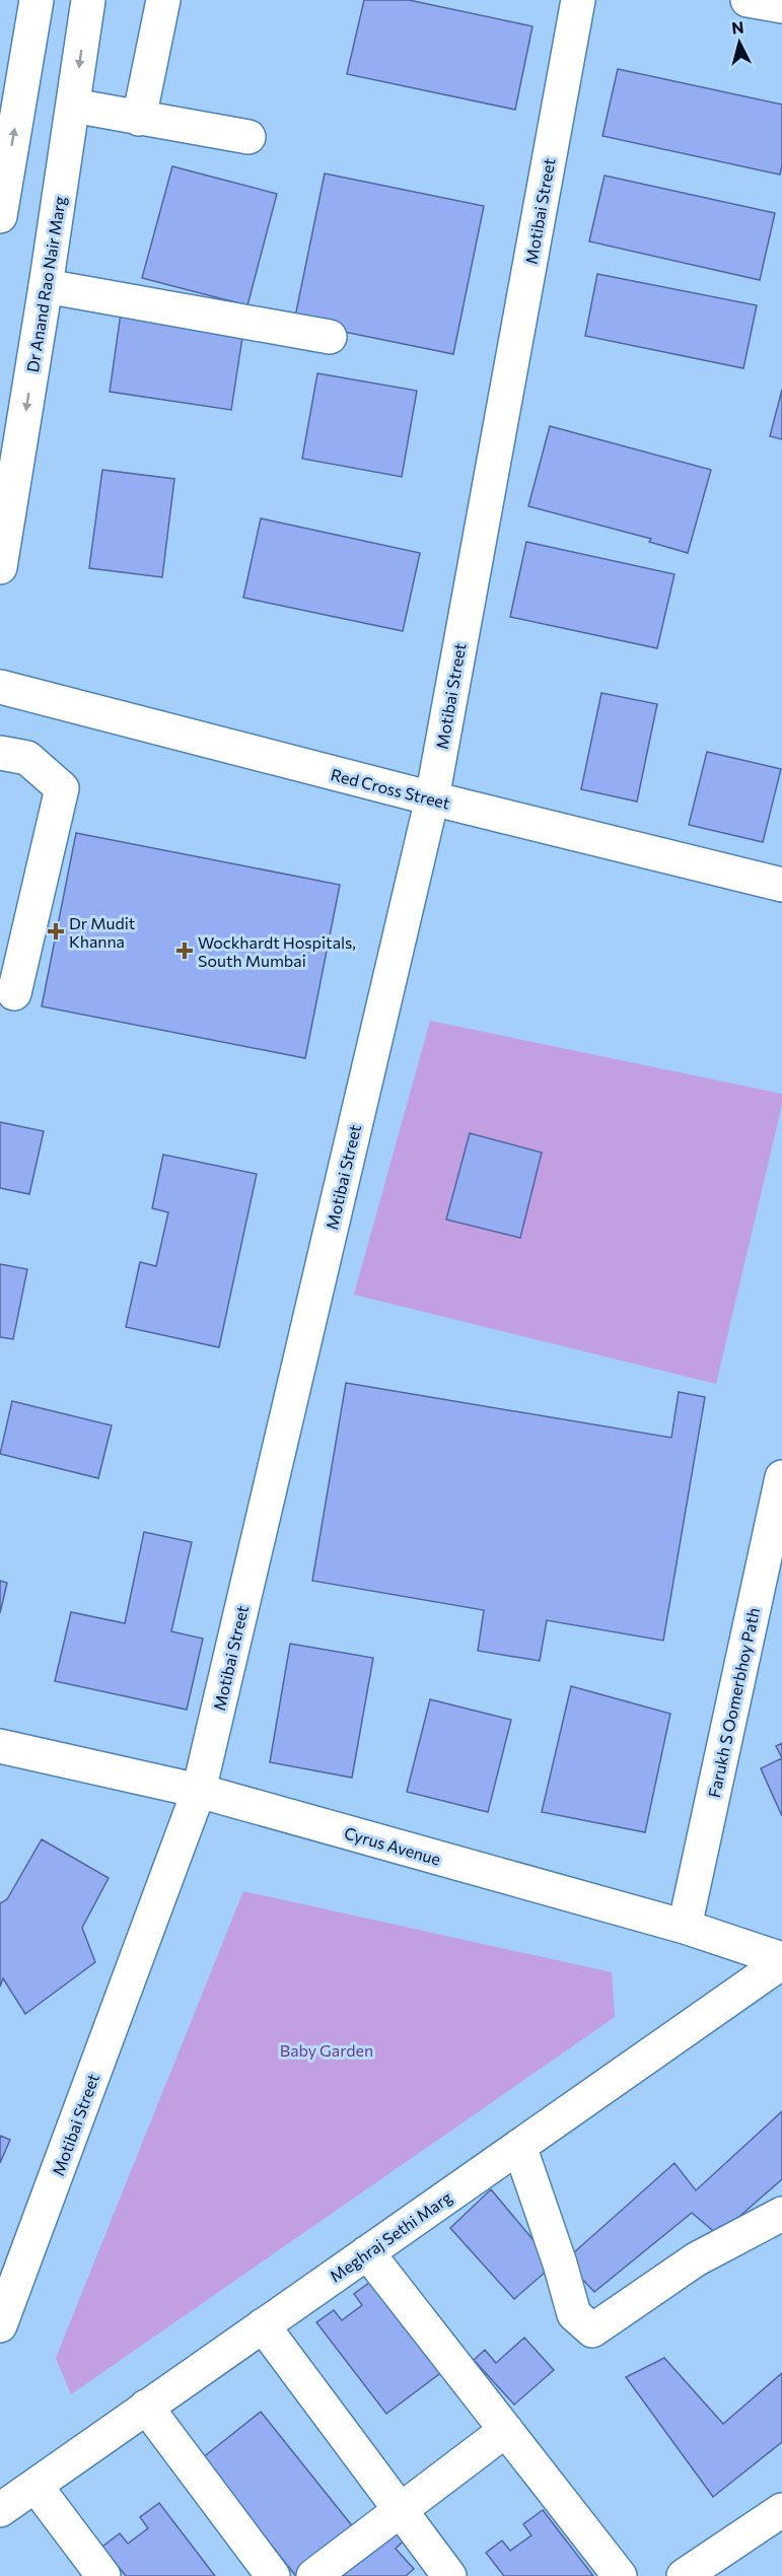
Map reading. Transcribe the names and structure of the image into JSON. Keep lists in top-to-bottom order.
{
  "streets": {
    "street": [
      "Motibai Street",
      "Dr Anand Rao Nair Marg",
      "Red Cross Street",
      "Farukh S Oomerbhoy Path",
      "Cyrus Avenue",
      "Meghraj Sethi Marg"
    ]
  },
  "crossings": [
    ["Motibai Street", "Red Cross Street"],
    ["Motibai Street", "Cyrus Avenue"],
    ["Farukh S Oomerbhoy Path", "Cyrus Avenue"],
    ["Cyrus Avenue", "Meghraj Sethi Marg"]
  ],
  "parks": ["Baby Garden"],
  "places": {
    "health": ["Dr Mudit Khanna", "Wockhardt Hospitals, South Mumbai"]
  },
  "north": "top"
}
